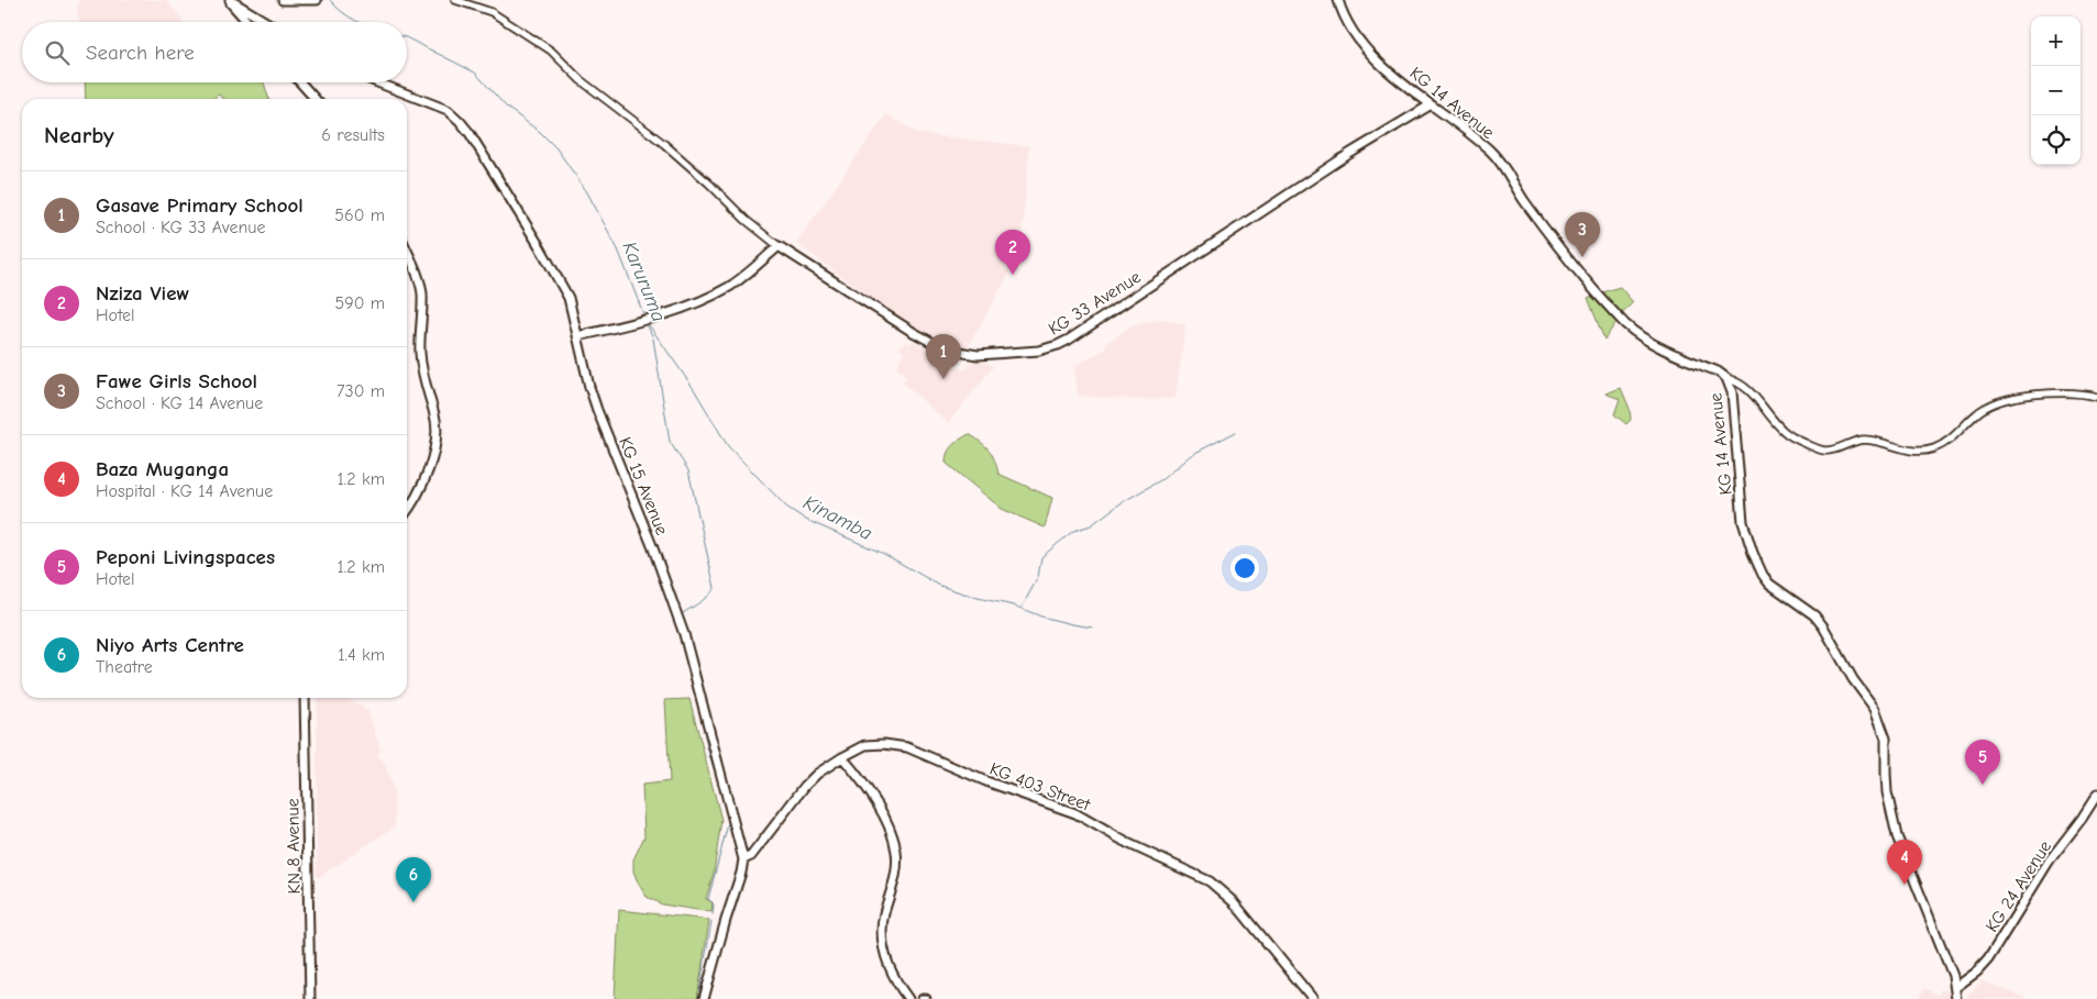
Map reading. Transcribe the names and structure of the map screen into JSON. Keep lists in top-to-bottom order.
{
  "streets": {
    "main road": [
      "KG 14 Avenue",
      "KG 33 Avenue",
      "KG 15 Avenue",
      "KG 403 Street",
      "KN 8 Avenue",
      "KG 24 Avenue"
    ]
  },
  "crossings": [
    ["KG 14 Avenue", "KG 33 Avenue"],
    ["KG 14 Avenue", "KG 24 Avenue"],
    ["KG 15 Avenue", "KG 403 Street"]
  ],
  "water": ["Karuruma", "Kinamba"],
  "page": {
    "map_buttons": ["+", "−"],
    "search": "Search here",
    "heading": ["Nearby", "6 results"],
    "list": [
      {
        "mark": "1",
        "name": "Gasave Primary School",
        "note": "School · KG 33 Avenue",
        "value": "560 m"
      },
      {
        "mark": "2",
        "name": "Nziza View",
        "note": "Hotel",
        "value": "590 m"
      },
      {
        "mark": "3",
        "name": "Fawe Girls School",
        "note": "School · KG 14 Avenue",
        "value": "730 m"
      },
      {
        "mark": "4",
        "name": "Baza Muganga",
        "note": "Hospital · KG 14 Avenue",
        "value": "1.2 km"
      },
      {
        "mark": "5",
        "name": "Peponi Livingspaces",
        "note": "Hotel",
        "value": "1.2 km"
      },
      {
        "mark": "6",
        "name": "Niyo Arts Centre",
        "note": "Theatre",
        "value": "1.4 km"
      }
    ],
    "pins": [
      "3",
      "2",
      "1",
      "5",
      "4",
      "6"
    ]
  }
}
